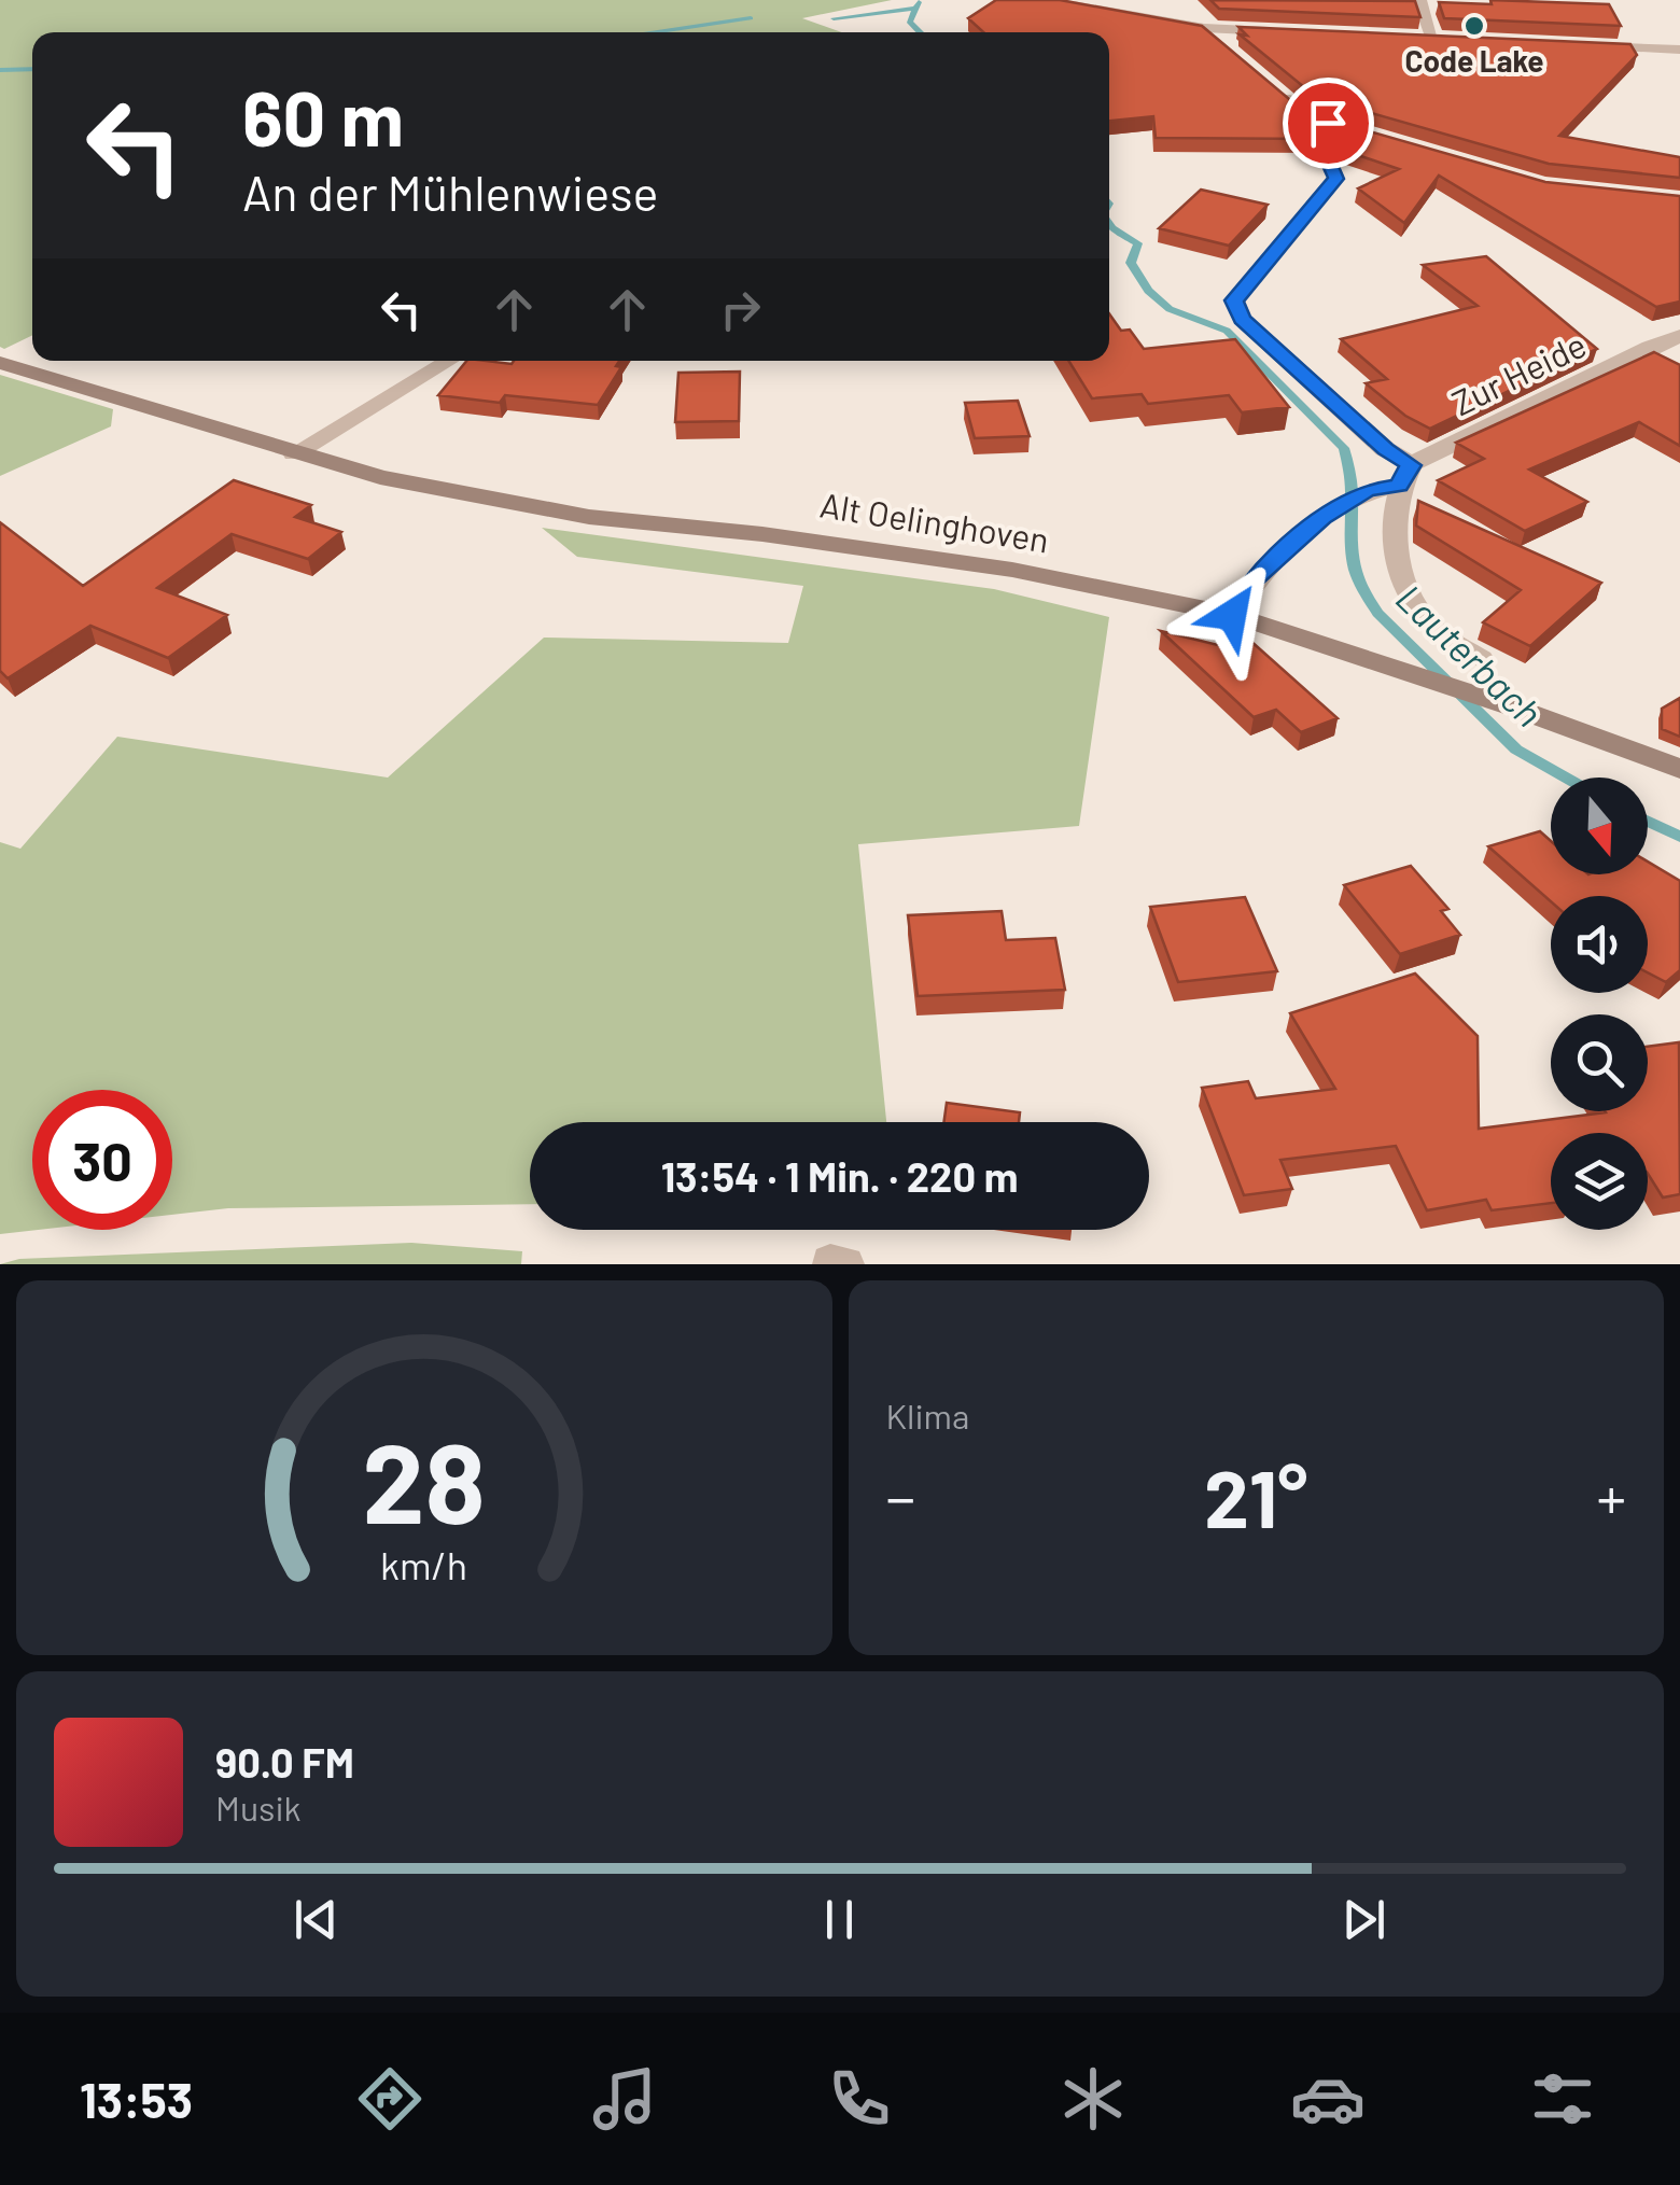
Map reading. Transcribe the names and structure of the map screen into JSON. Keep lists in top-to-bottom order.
{
  "streets": {
    "main road": ["Alt Oelinghoven"],
    "street": ["Zur Heide"]
  },
  "crossings": [
    ["Zur Heide", "Alt Oelinghoven"]
  ],
  "water": ["Lauterbach"],
  "places": ["Code Lake"],
  "north": "bottom",
  "page": {
    "turn": ["60 m", "An der Mühlenwiese"],
    "limit": "30",
    "trip": "13:54 · 1 Min. · 220 m",
    "tile": "Klima",
    "heat": ["−", "21°", "+"],
    "song": ["90.0 FM", "Musik"],
    "tabs": "13:53",
    "gauge": ["28", "km/h"]
  }
}
